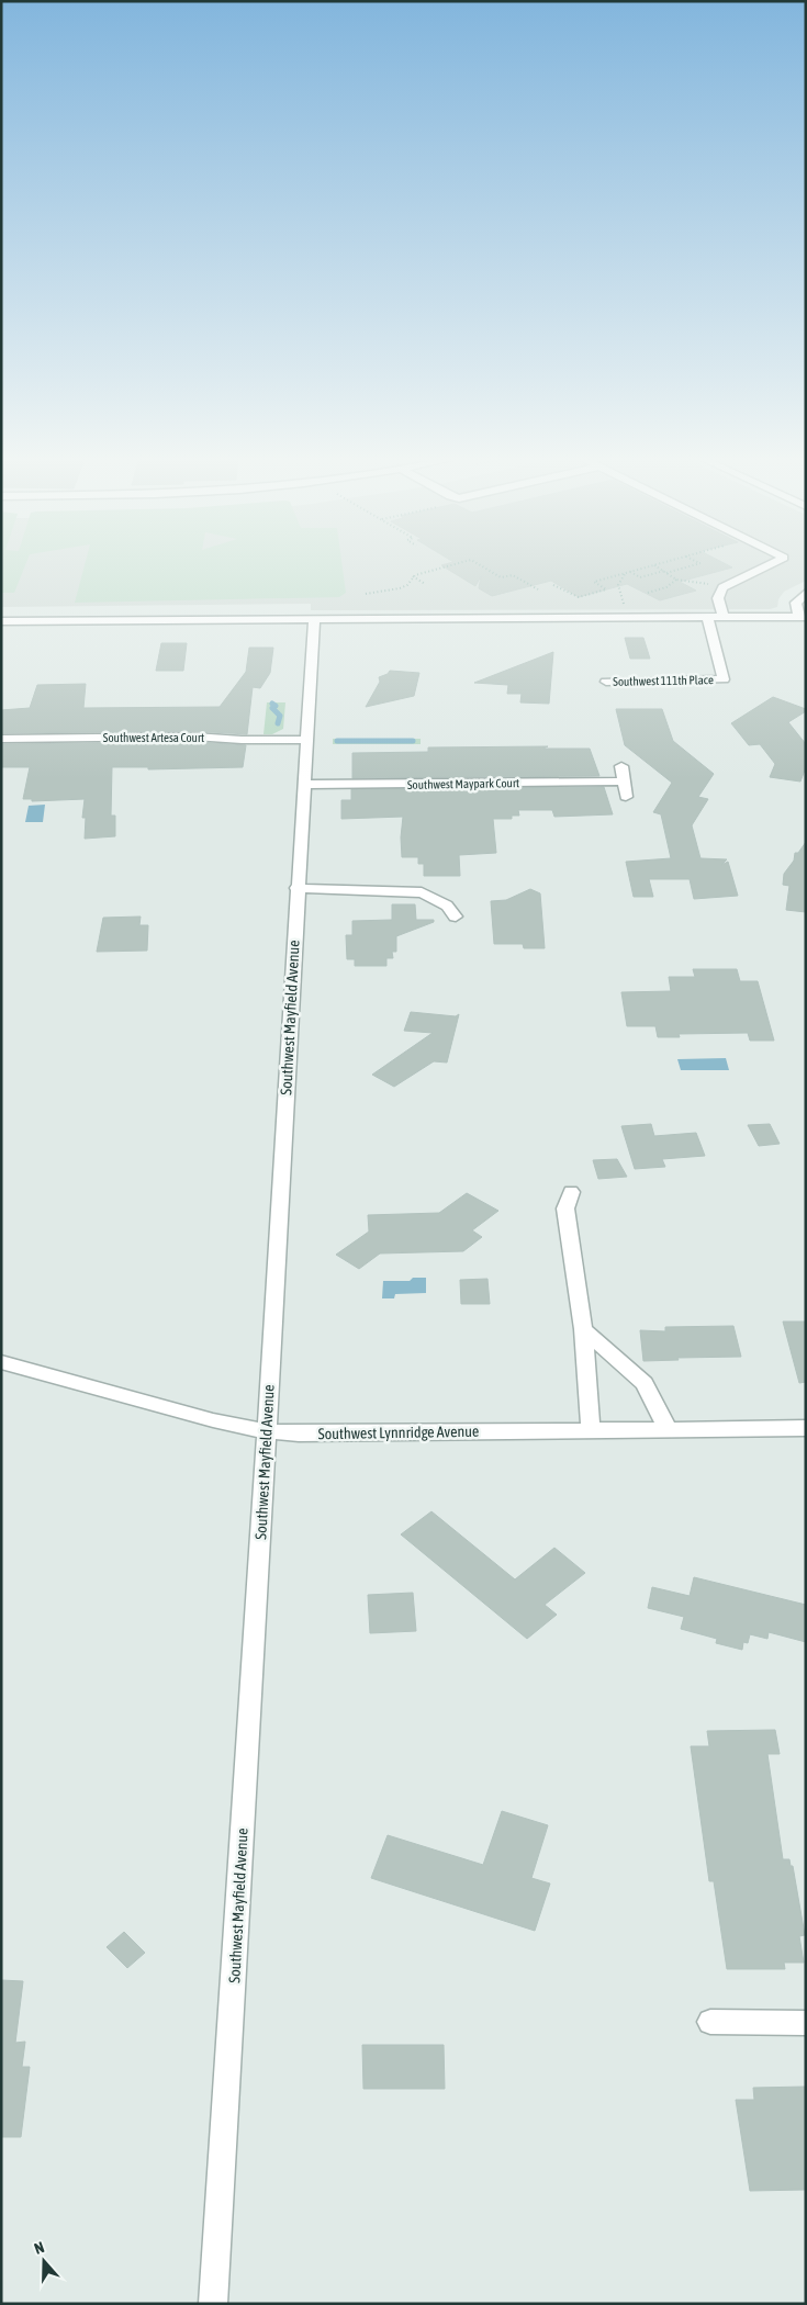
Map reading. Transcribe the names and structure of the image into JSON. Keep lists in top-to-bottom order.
{
  "streets": {
    "street": [
      "Southwest 111th Place",
      "Southwest Artesa Court",
      "Southwest Maypark Court",
      "Southwest Mayfield Avenue",
      "Southwest Lynnridge Avenue"
    ]
  },
  "crossings": [
    ["Southwest Artesa Court", "Southwest Mayfield Avenue"],
    ["Southwest Maypark Court", "Southwest Mayfield Avenue"],
    ["Southwest Mayfield Avenue", "Southwest Lynnridge Avenue"]
  ],
  "north": "top"
}
